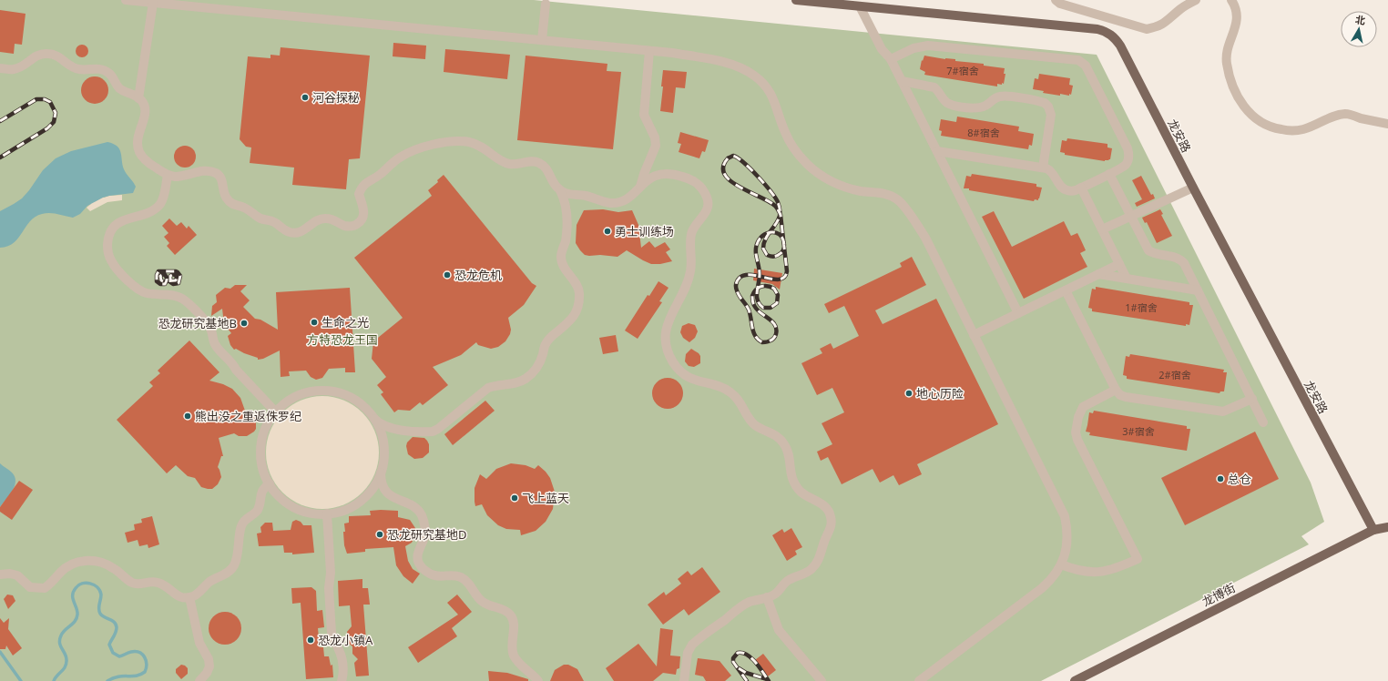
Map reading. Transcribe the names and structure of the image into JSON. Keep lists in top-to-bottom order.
{
  "streets": {
    "main road": ["龙安路", "龙博街"]
  },
  "crossings": [
    ["龙安路", "龙博街"]
  ],
  "parks": ["方特恐龙王国"],
  "places": [
    "河谷探秘",
    "勇士训练场",
    "恐龙危机",
    "生命之光",
    "恐龙研究基地B",
    "地心历险",
    "熊出没之重返侏罗纪",
    "总仓",
    "飞上蓝天",
    "恐龙研究基地D",
    "恐龙小镇A"
  ],
  "house_numbers": [
    "7#宿舍",
    "8#宿舍",
    "1#宿舍",
    "2#宿舍",
    "3#宿舍"
  ],
  "north": "top"
}
